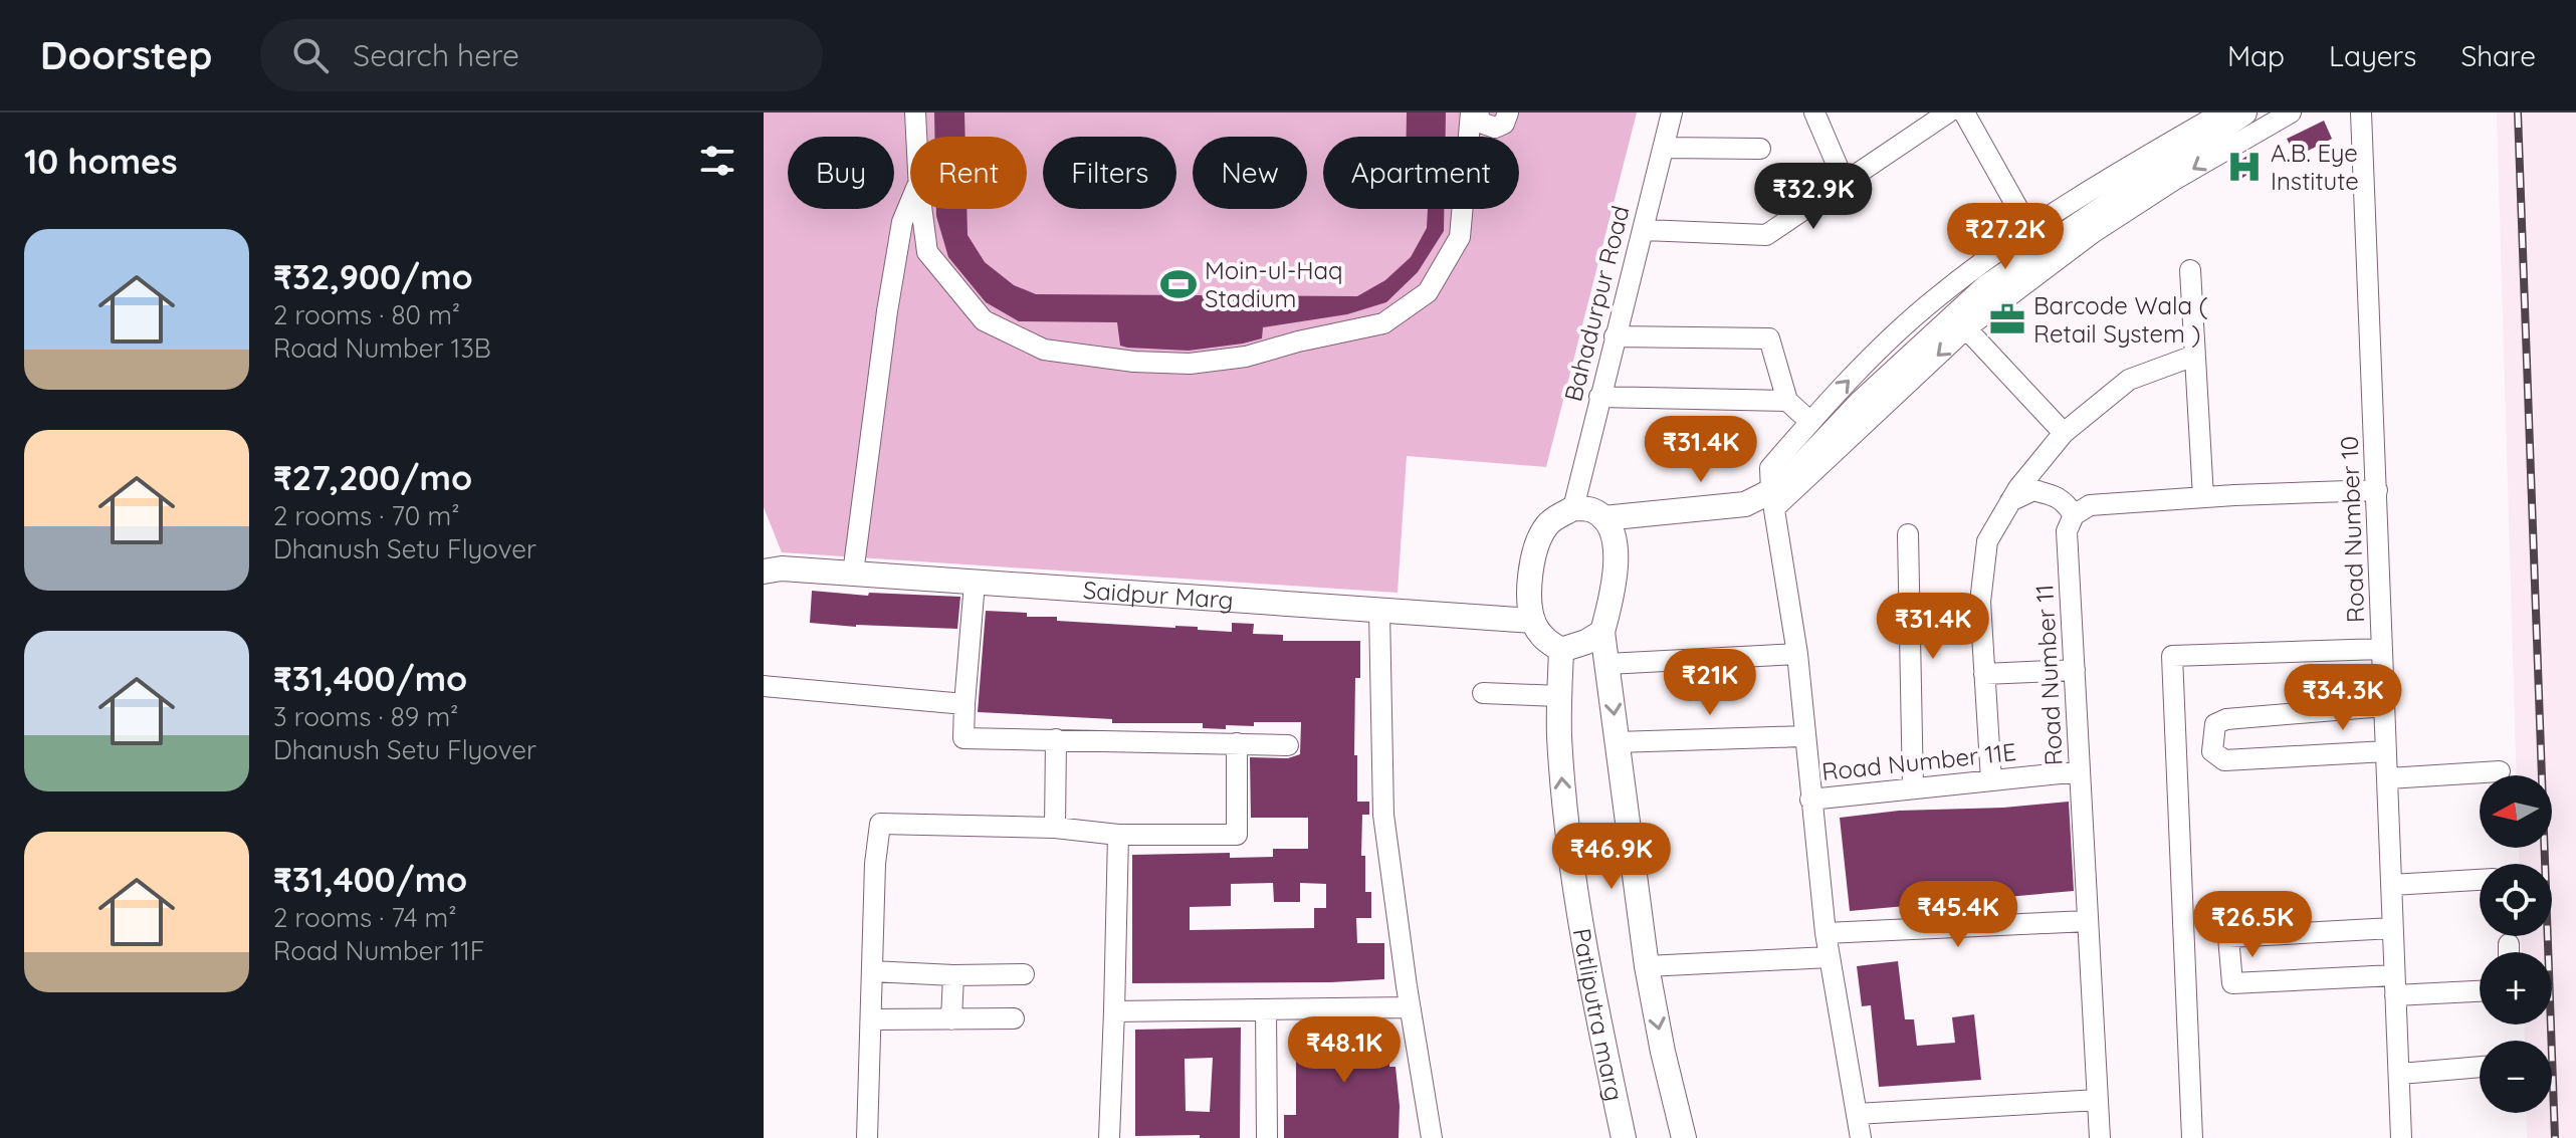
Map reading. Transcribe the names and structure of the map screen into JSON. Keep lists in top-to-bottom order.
{
  "streets": {
    "main road": ["Saidpur Marg", "Patliputra marg"],
    "street": [
      "Bahadurpur Road",
      "Road Number 10",
      "Road Number 11",
      "Road Number 11E"
    ]
  },
  "crossings": [
    ["Bahadurpur Road", "Saidpur Marg"],
    ["Bahadurpur Road", "Patliputra marg"],
    ["Saidpur Marg", "Patliputra marg"],
    ["Road Number 11", "Road Number 11E"]
  ],
  "places": {
    "hospital": ["A.B. Eye Institute"],
    "sports": ["Moin-ul-Haq Stadium"],
    "office": ["Barcode Wala ( Retail System )"]
  },
  "north": "left",
  "page": {
    "header": "Doorstep",
    "search": "Search here",
    "nav": ["Map", "Layers", "Share"],
    "heading": "10 homes",
    "chip": [
      "Buy",
      "Rent",
      "Filters",
      "New",
      "Apartment"
    ],
    "price": [
      "₹32.9K",
      "₹27.2K",
      "₹31.4K",
      "₹31.4K",
      "₹21K",
      "₹34.3K",
      "₹46.9K",
      "₹45.4K",
      "₹26.5K",
      "₹48.1K"
    ],
    "list": [
      {
        "name": "₹32,900/mo",
        "note": "2 rooms · 80 m² · Road Number 13B"
      },
      {
        "name": "₹27,200/mo",
        "note": "2 rooms · 70 m² · Dhanush Setu Flyover"
      },
      {
        "name": "₹31,400/mo",
        "note": "3 rooms · 89 m² · Dhanush Setu Flyover"
      },
      {
        "name": "₹31,400/mo",
        "note": "2 rooms · 74 m² · Road Number 11F"
      }
    ],
    "map_buttons": ["+", "−"]
  }
}
